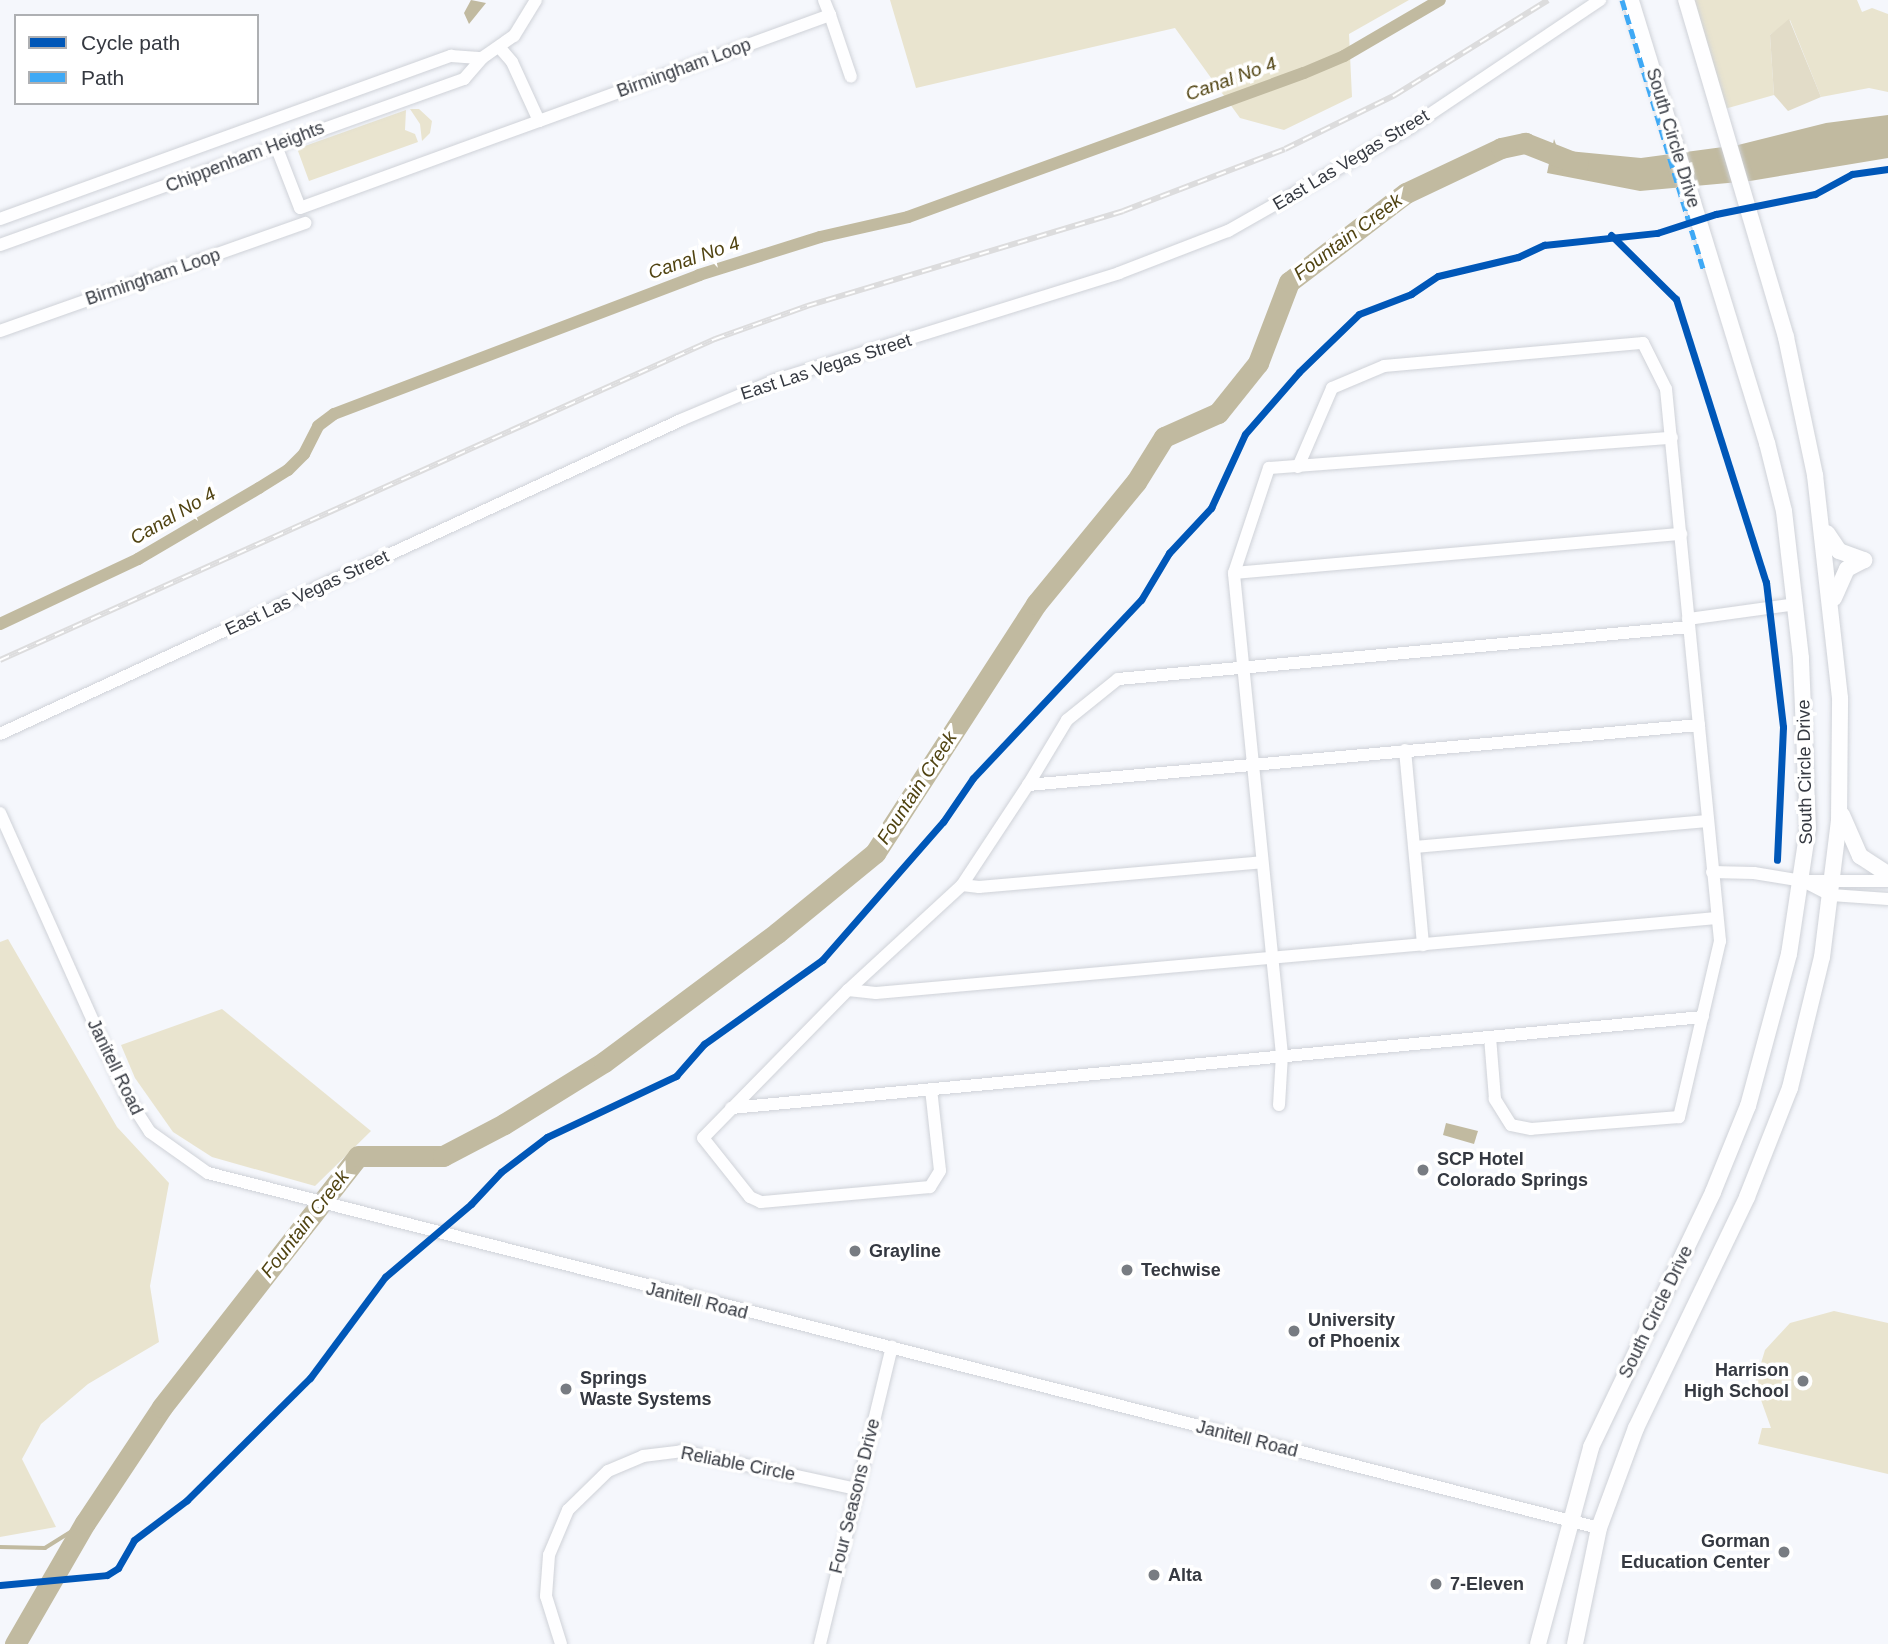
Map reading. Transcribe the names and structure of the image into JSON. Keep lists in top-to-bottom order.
{
  "streets": {
    "main road": ["South Circle Drive"],
    "street": [
      "Birmingham Loop",
      "Chippenham Heights",
      "East Las Vegas Street",
      "Janitell Road",
      "Reliable Circle",
      "Four Seasons Drive"
    ]
  },
  "crossings": [
    ["Birmingham Loop", "Chippenham Heights"],
    ["South Circle Drive", "Janitell Road"],
    ["Janitell Road", "Four Seasons Drive"],
    ["Reliable Circle", "Four Seasons Drive"]
  ],
  "water": ["Canal No 4", "Fountain Creek"],
  "places": [
    "SCP Hotel Colorado Springs",
    "Grayline",
    "Techwise",
    "University of Phoenix",
    "Harrison High School",
    "Springs Waste Systems",
    "Gorman Education Center",
    "Alta",
    "7-Eleven"
  ],
  "legend": ["Cycle path", "Path"]
}
